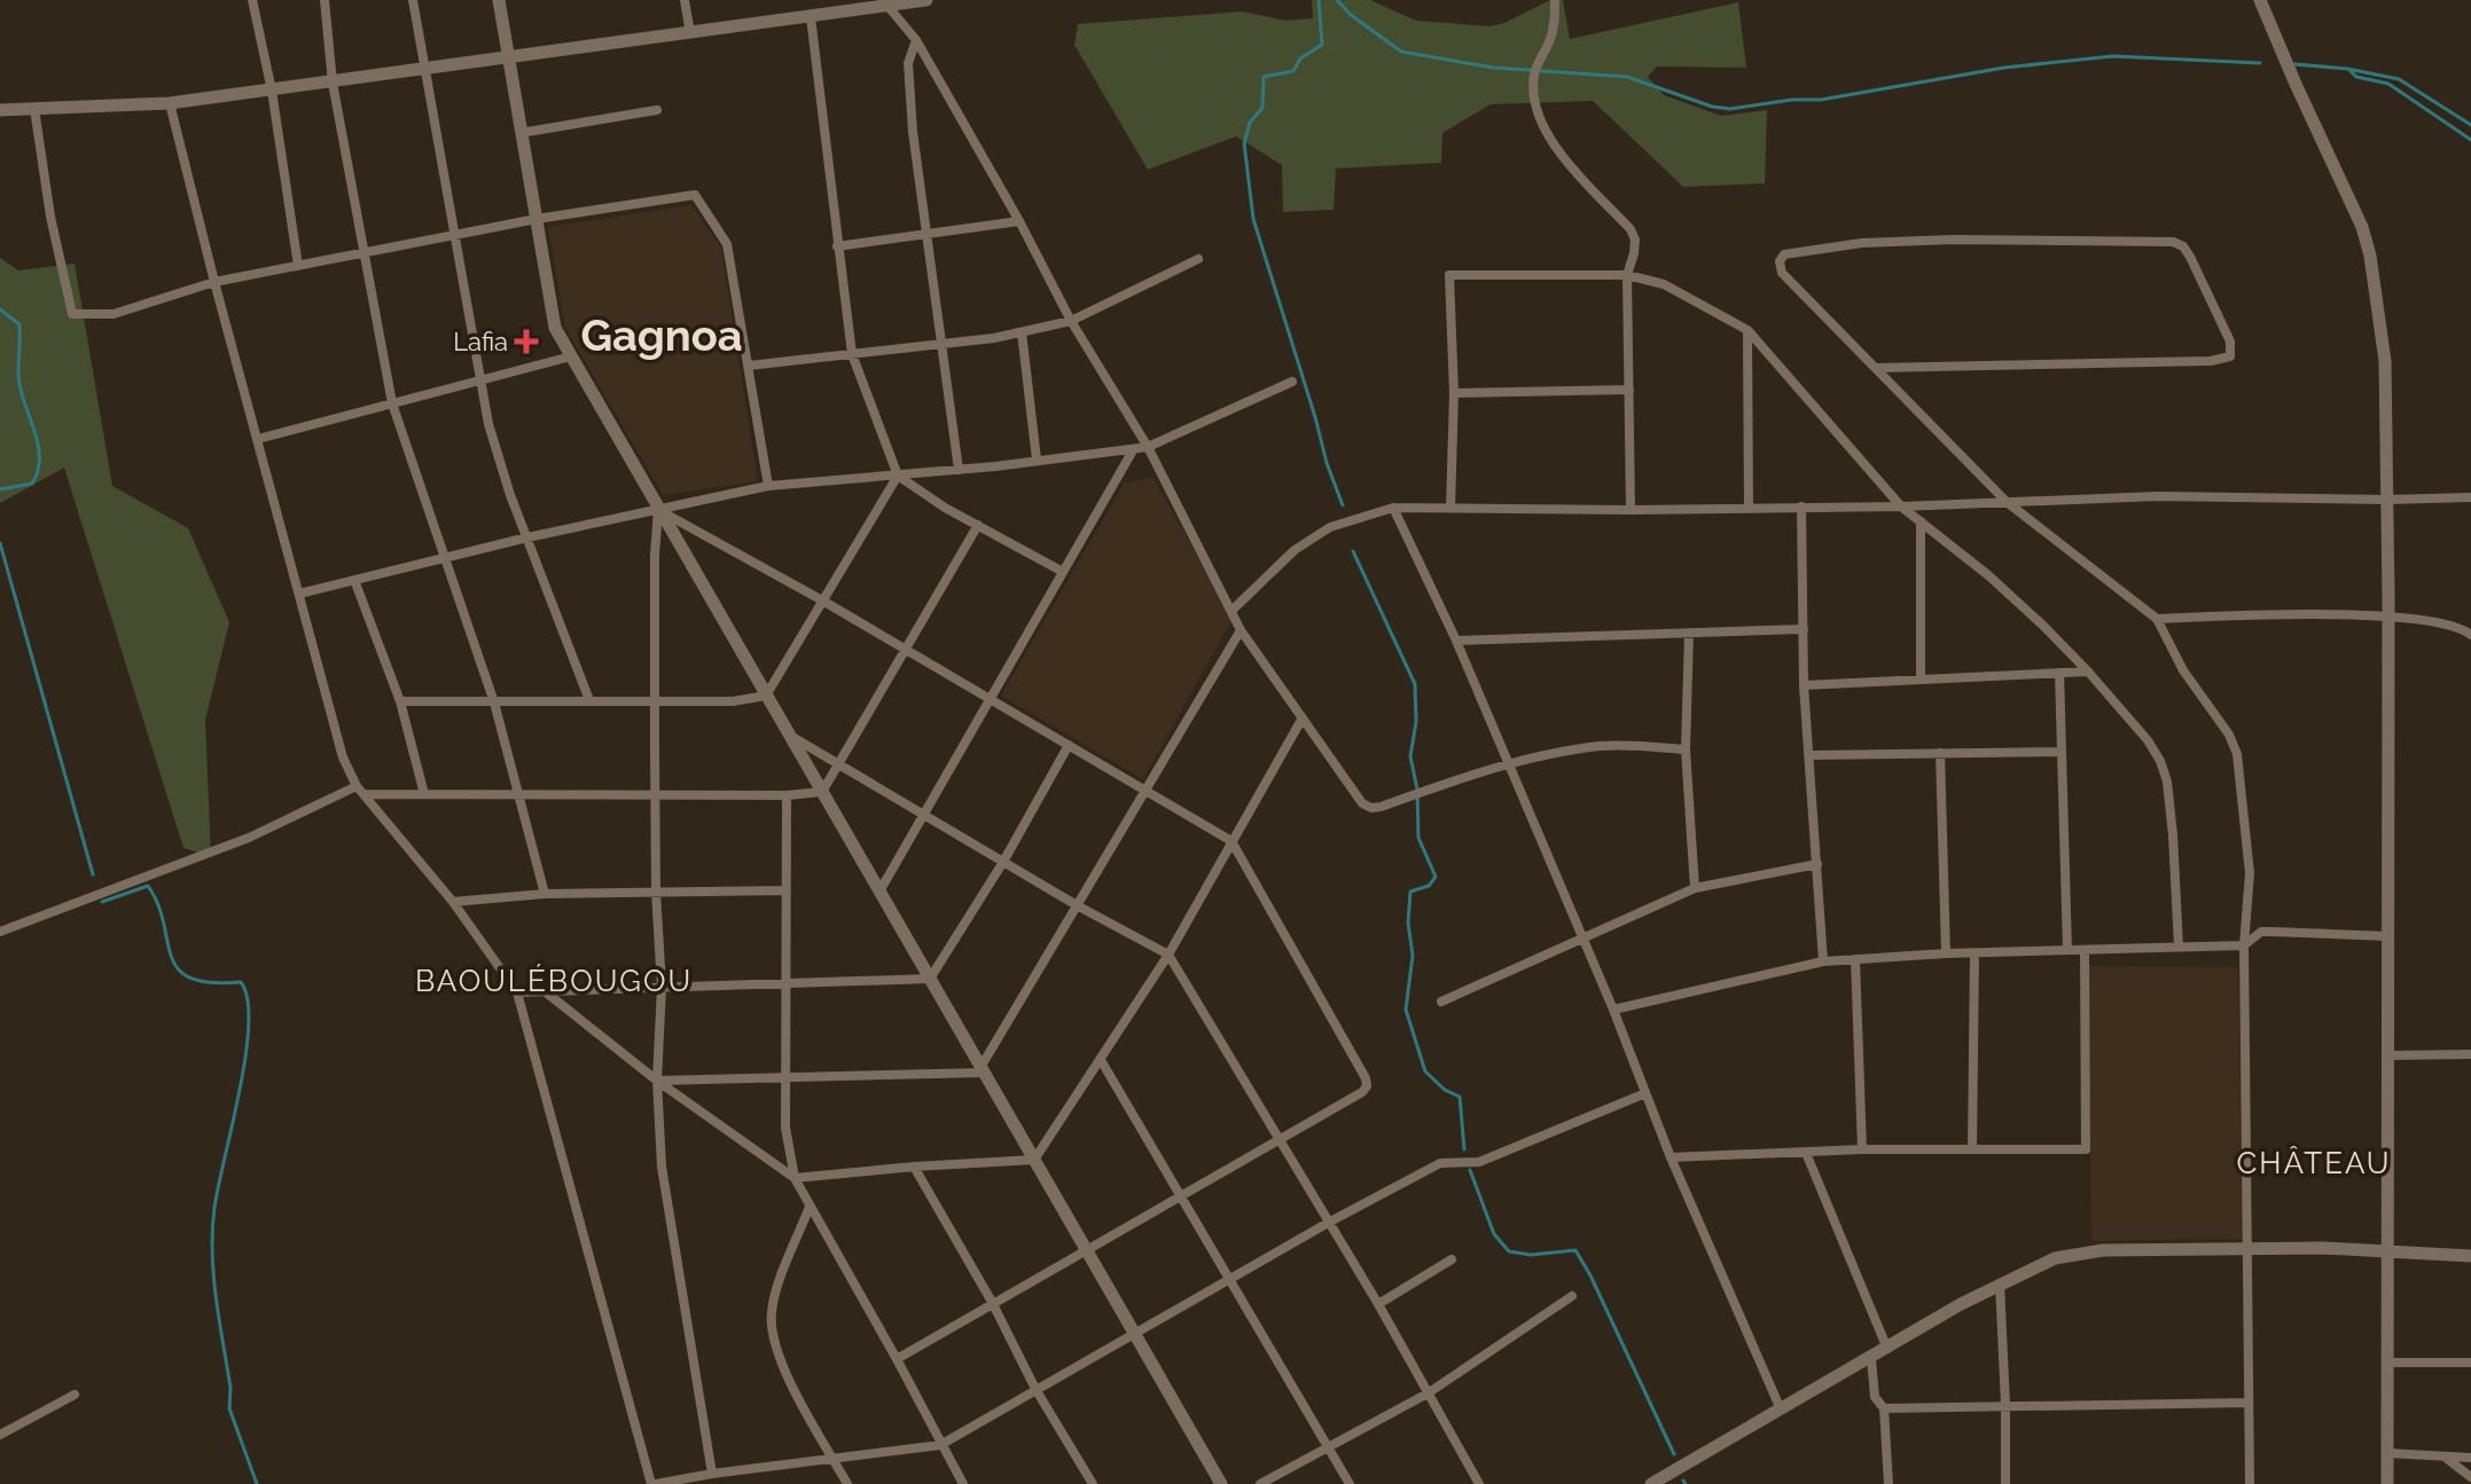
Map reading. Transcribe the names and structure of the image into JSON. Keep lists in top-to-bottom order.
{
  "districts": ["Gagnoa", "BAOULÉBOUGOU", "CHÂTEAU"],
  "places": {
    "health": ["Lafia"]
  }
}
